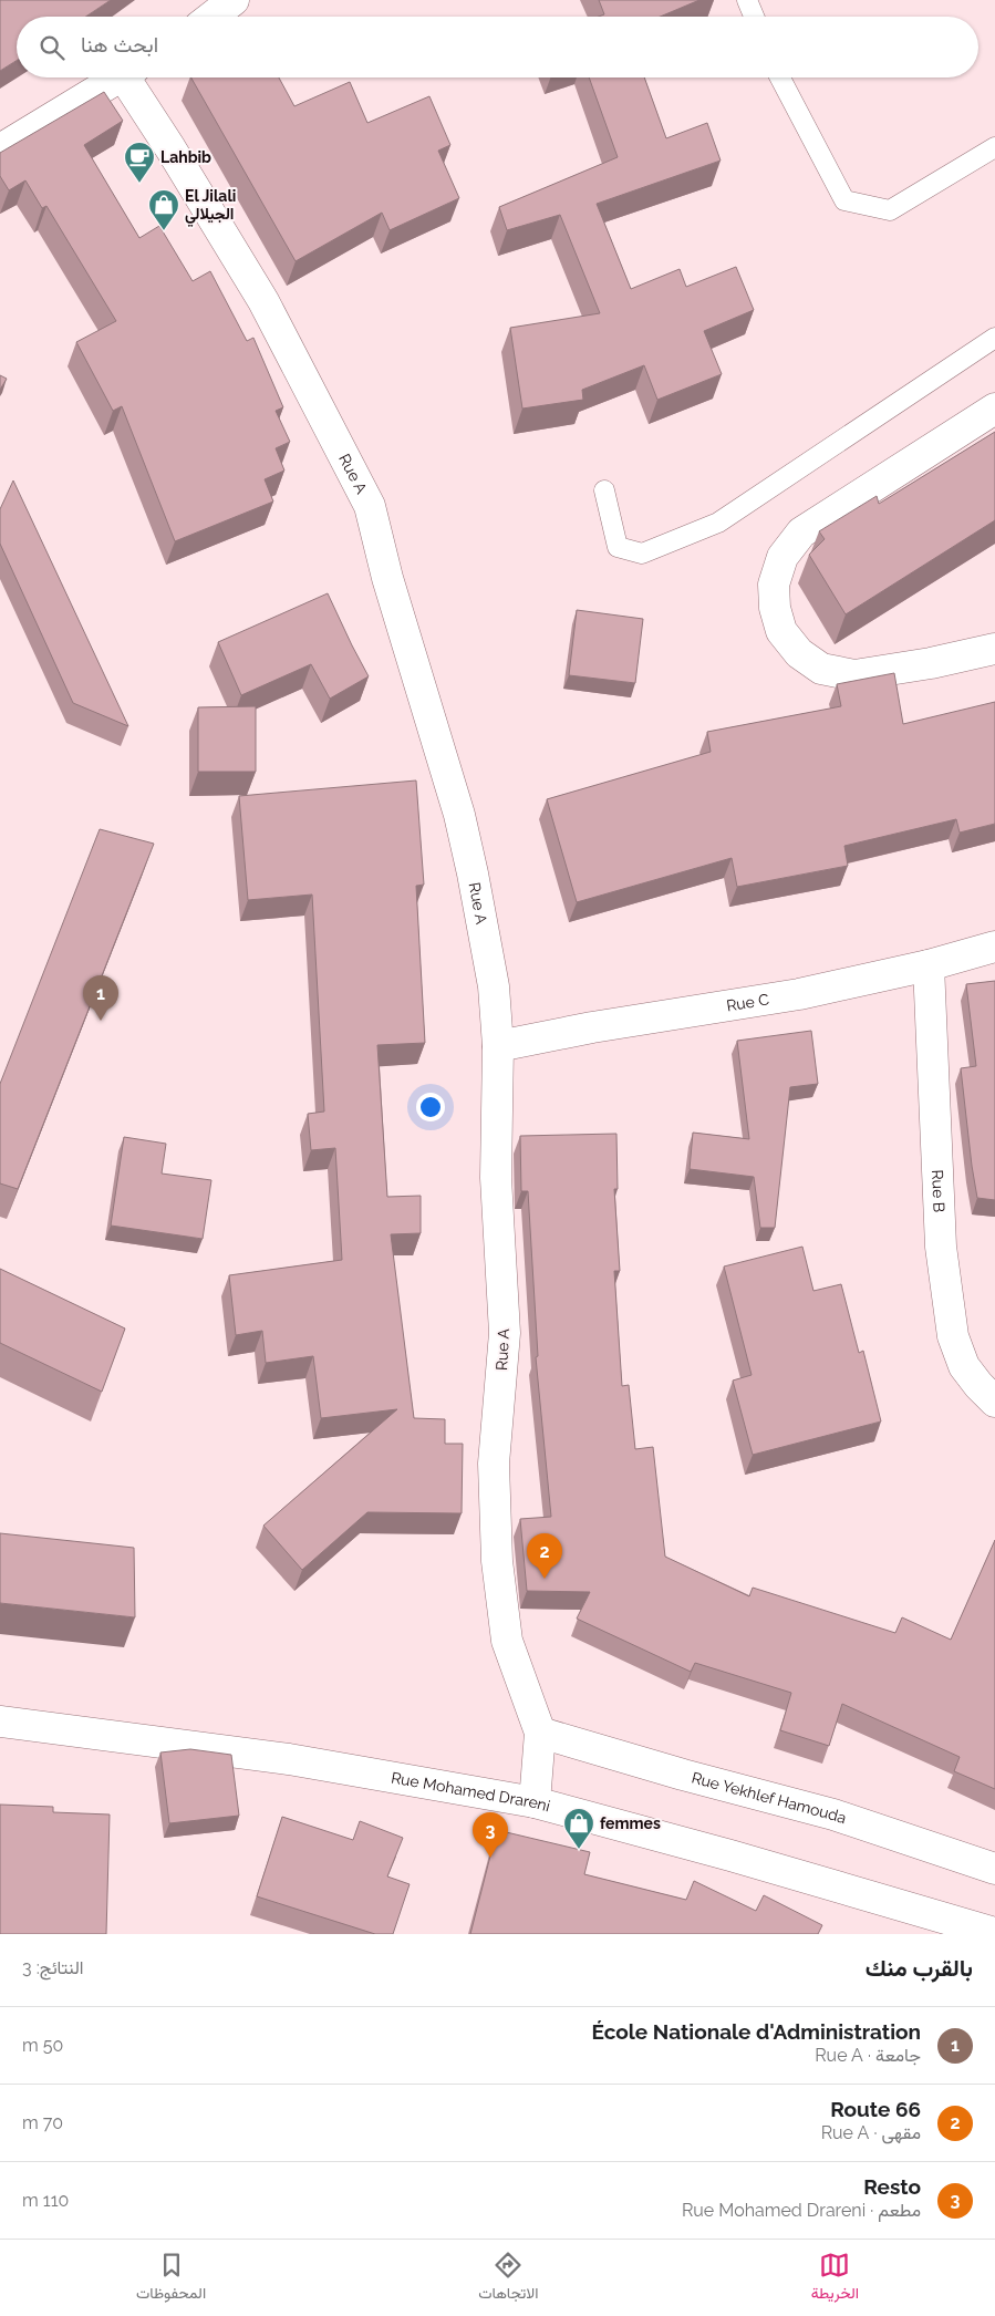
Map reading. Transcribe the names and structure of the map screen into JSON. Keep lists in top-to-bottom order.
{
  "streets": {
    "street": [
      "Rue A",
      "Rue C",
      "Rue B",
      "Rue Mohamed Drareni",
      "Rue Yekhlef Hamouda"
    ]
  },
  "crossings": [
    ["Rue A", "Rue C"],
    ["Rue A", "Rue Mohamed Drareni"],
    ["Rue A", "Rue Yekhlef Hamouda"],
    ["Rue C", "Rue B"]
  ],
  "places": {
    "cafe": ["Lahbib"],
    "shop": ["El Jilali الجيلالي", "femmes"]
  },
  "page": {
    "search": "ابحث هنا",
    "pins": ["1", "2", "3"],
    "heading": ["بالقرب منك", "النتائج: 3"],
    "list": [
      {
        "mark": "1",
        "name": "École Nationale d'Administration",
        "note": "جامعة · Rue A",
        "value": "50 m"
      },
      {
        "mark": "2",
        "name": "Route 66",
        "note": "مقهى · Rue A",
        "value": "70 m"
      },
      {
        "mark": "3",
        "name": "Resto",
        "note": "مطعم · Rue Mohamed Drareni",
        "value": "110 m"
      }
    ],
    "nav": ["الخريطة", "الاتجاهات", "المحفوظات"]
  }
}
